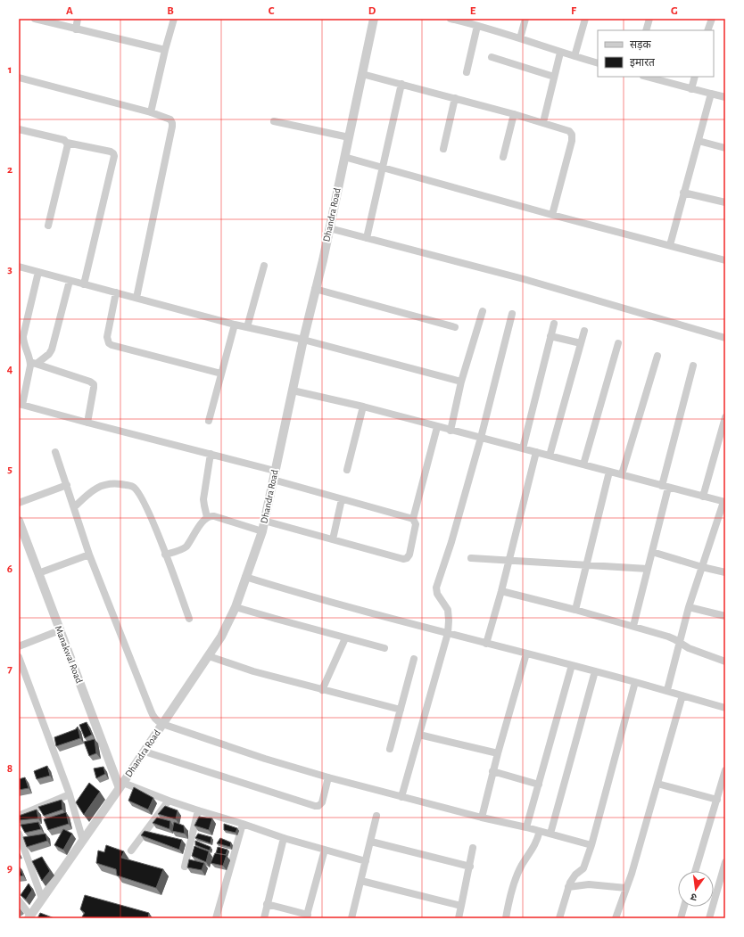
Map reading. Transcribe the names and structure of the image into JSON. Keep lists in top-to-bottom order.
{
  "streets": {
    "street": ["Dhandra Road", "Manakwal Road"]
  },
  "crossings": [
    ["Dhandra Road", "Manakwal Road"]
  ],
  "legend": ["सड़क", "इमारत"],
  "north": "bottom",
  "grid": {
    "columns": [
      "A",
      "B",
      "C",
      "D",
      "E",
      "F",
      "G"
    ],
    "rows": [
      "1",
      "2",
      "3",
      "4",
      "5",
      "6",
      "7",
      "8",
      "9"
    ]
  }
}
